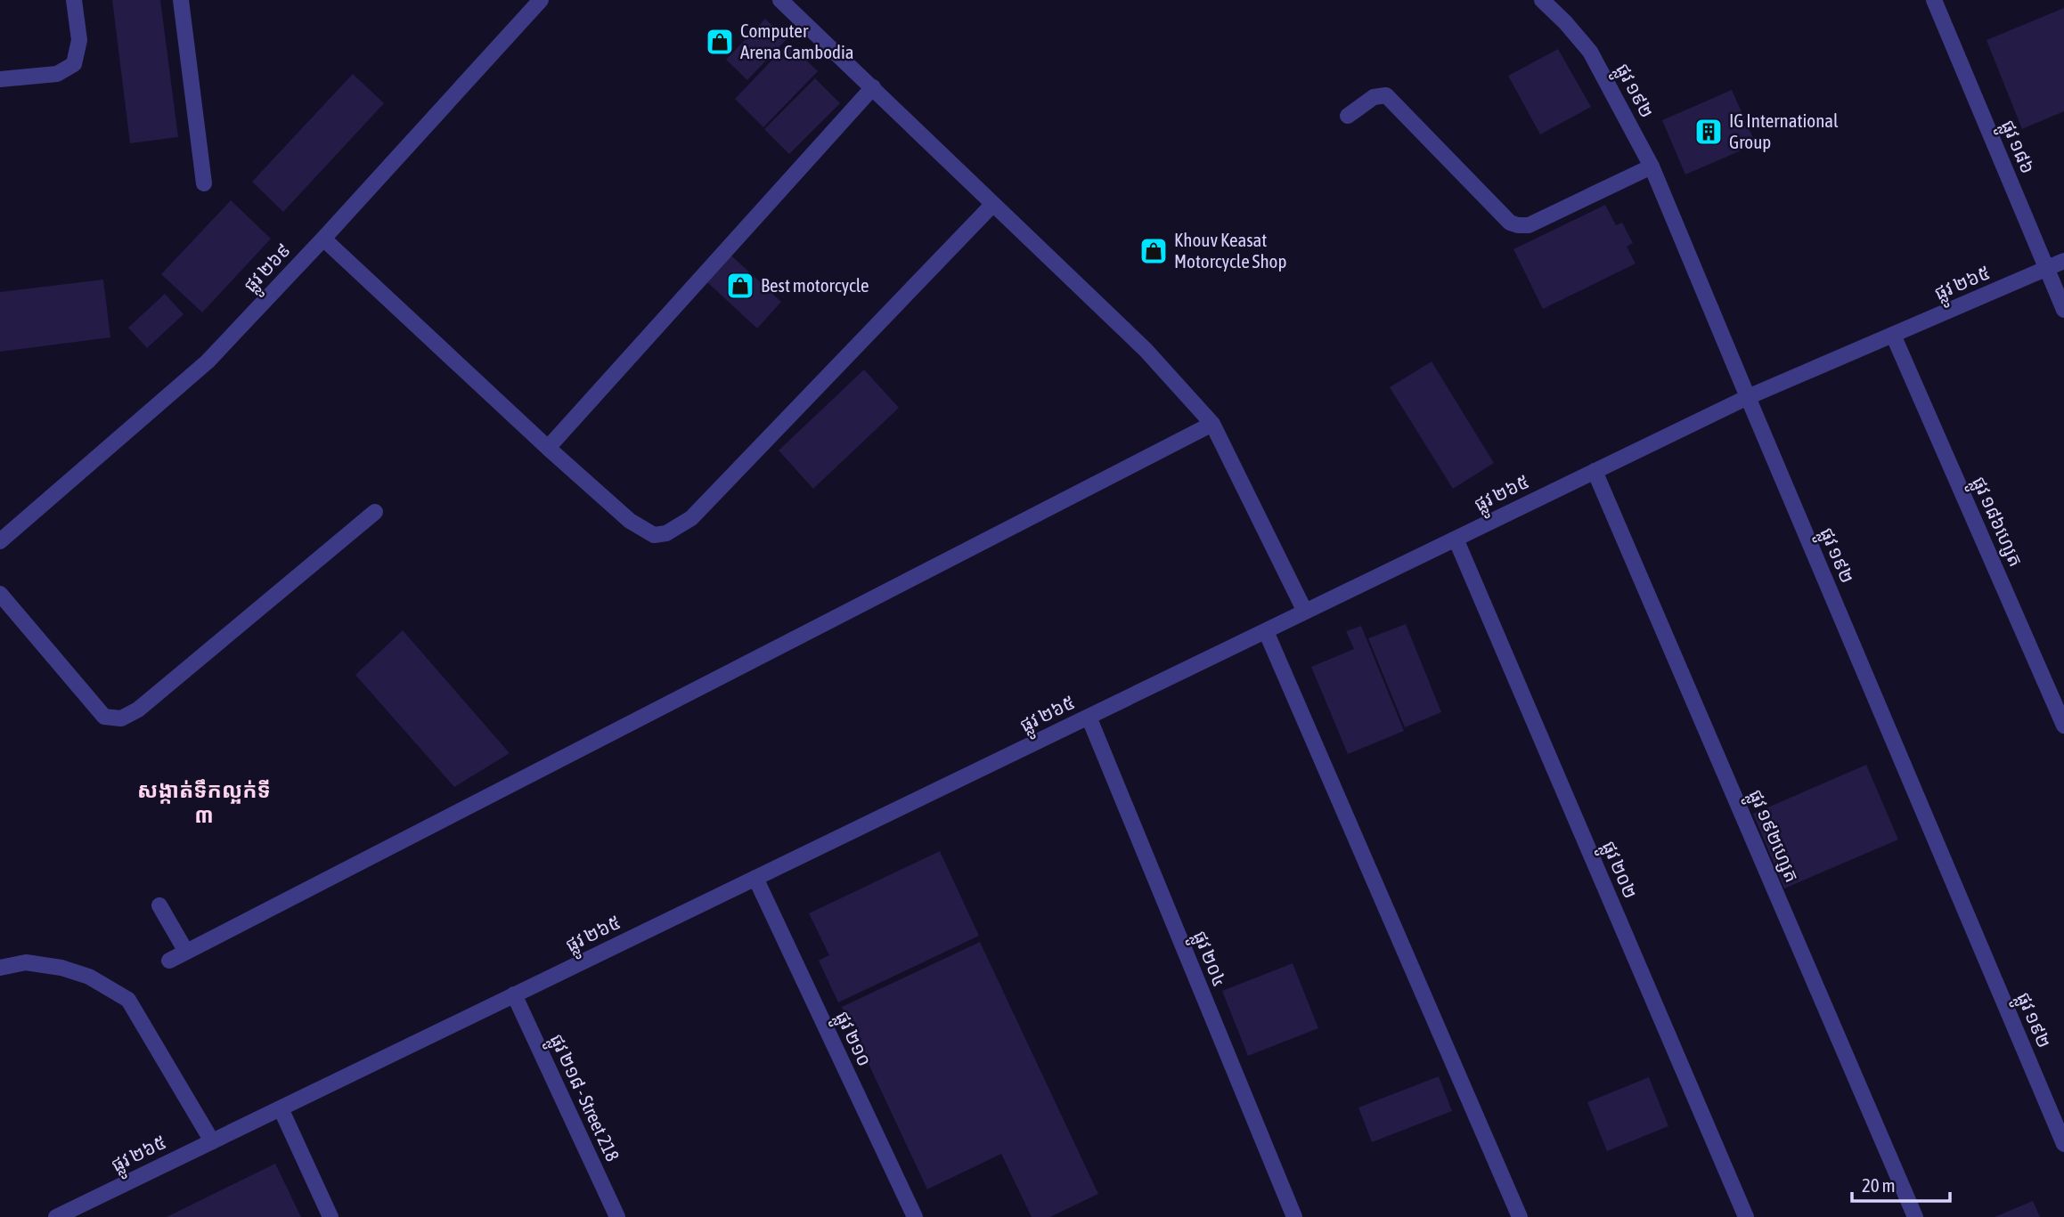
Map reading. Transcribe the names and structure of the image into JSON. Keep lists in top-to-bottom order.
{
  "streets": {
    "street": [
      "ផ្លូវ ១៩២",
      "ផ្លូវ ១៨៦",
      "ផ្លូវ ២៦៩",
      "ផ្លូវ ២៦៥",
      "ផ្លូវ ១៨៦ហ្សេត",
      "ផ្លូវ ១៩២ហ្សេត",
      "ផ្លូវ ២០២",
      "ផ្លូវ ២០៤",
      "ផ្លូវ ២១០",
      "ផ្លូវ ២១៨ - Street 218"
    ]
  },
  "crossings": [
    ["ផ្លូវ ១៩២", "ផ្លូវ ២៦៥"],
    ["ផ្លូវ ១៨៦", "ផ្លូវ ២៦៥"],
    ["ផ្លូវ ២៦៥", "ផ្លូវ ១៨៦ហ្សេត"],
    ["ផ្លូវ ២៦៥", "ផ្លូវ ១៩២ហ្សេត"],
    ["ផ្លូវ ២៦៥", "ផ្លូវ ២០២"],
    ["ផ្លូវ ២៦៥", "ផ្លូវ ២០៤"],
    ["ផ្លូវ ២៦៥", "ផ្លូវ ២១០"],
    ["ផ្លូវ ២៦៥", "ផ្លូវ ២១៨ - Street 218"]
  ],
  "districts": ["សង្កាត់ទឹកល្អក់ទី ៣"],
  "places": {
    "shop": ["Computer Arena Cambodia", "Khouv Keasat Motorcycle Shop", "Best motorcycle"],
    "building": ["IG International Group"]
  },
  "scale_bar": "20 m"
}
